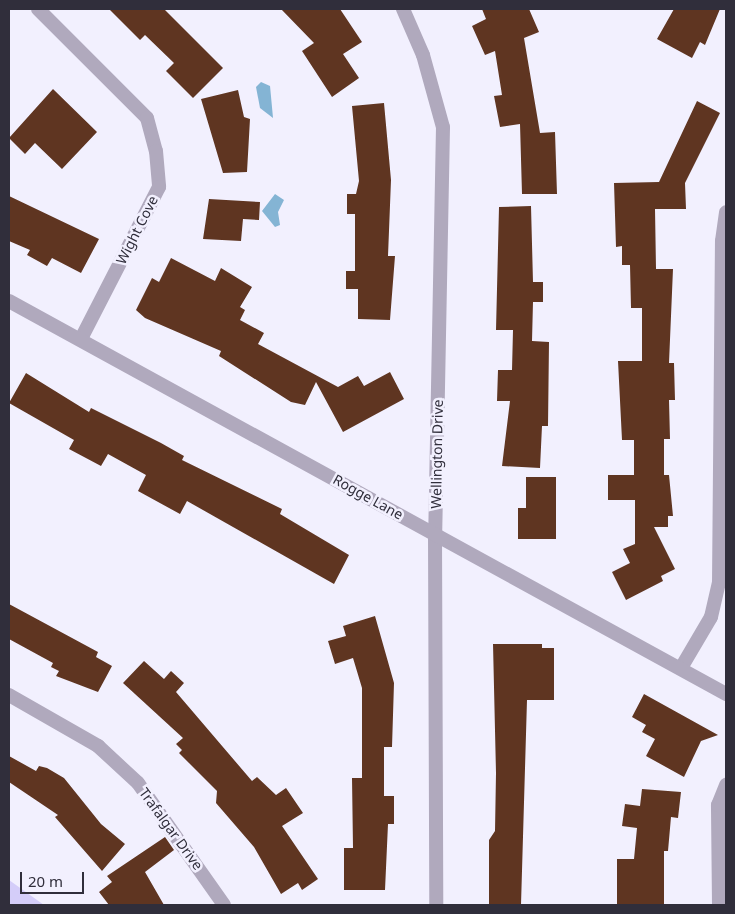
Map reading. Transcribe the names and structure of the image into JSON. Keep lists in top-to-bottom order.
{
  "streets": {
    "street": [
      "Wight Cove",
      "Wellington Drive",
      "Rogge Lane",
      "Trafalgar Drive"
    ]
  },
  "crossings": [
    ["Wight Cove", "Rogge Lane"],
    ["Wellington Drive", "Rogge Lane"]
  ],
  "scale_bar": "20 m"
}
